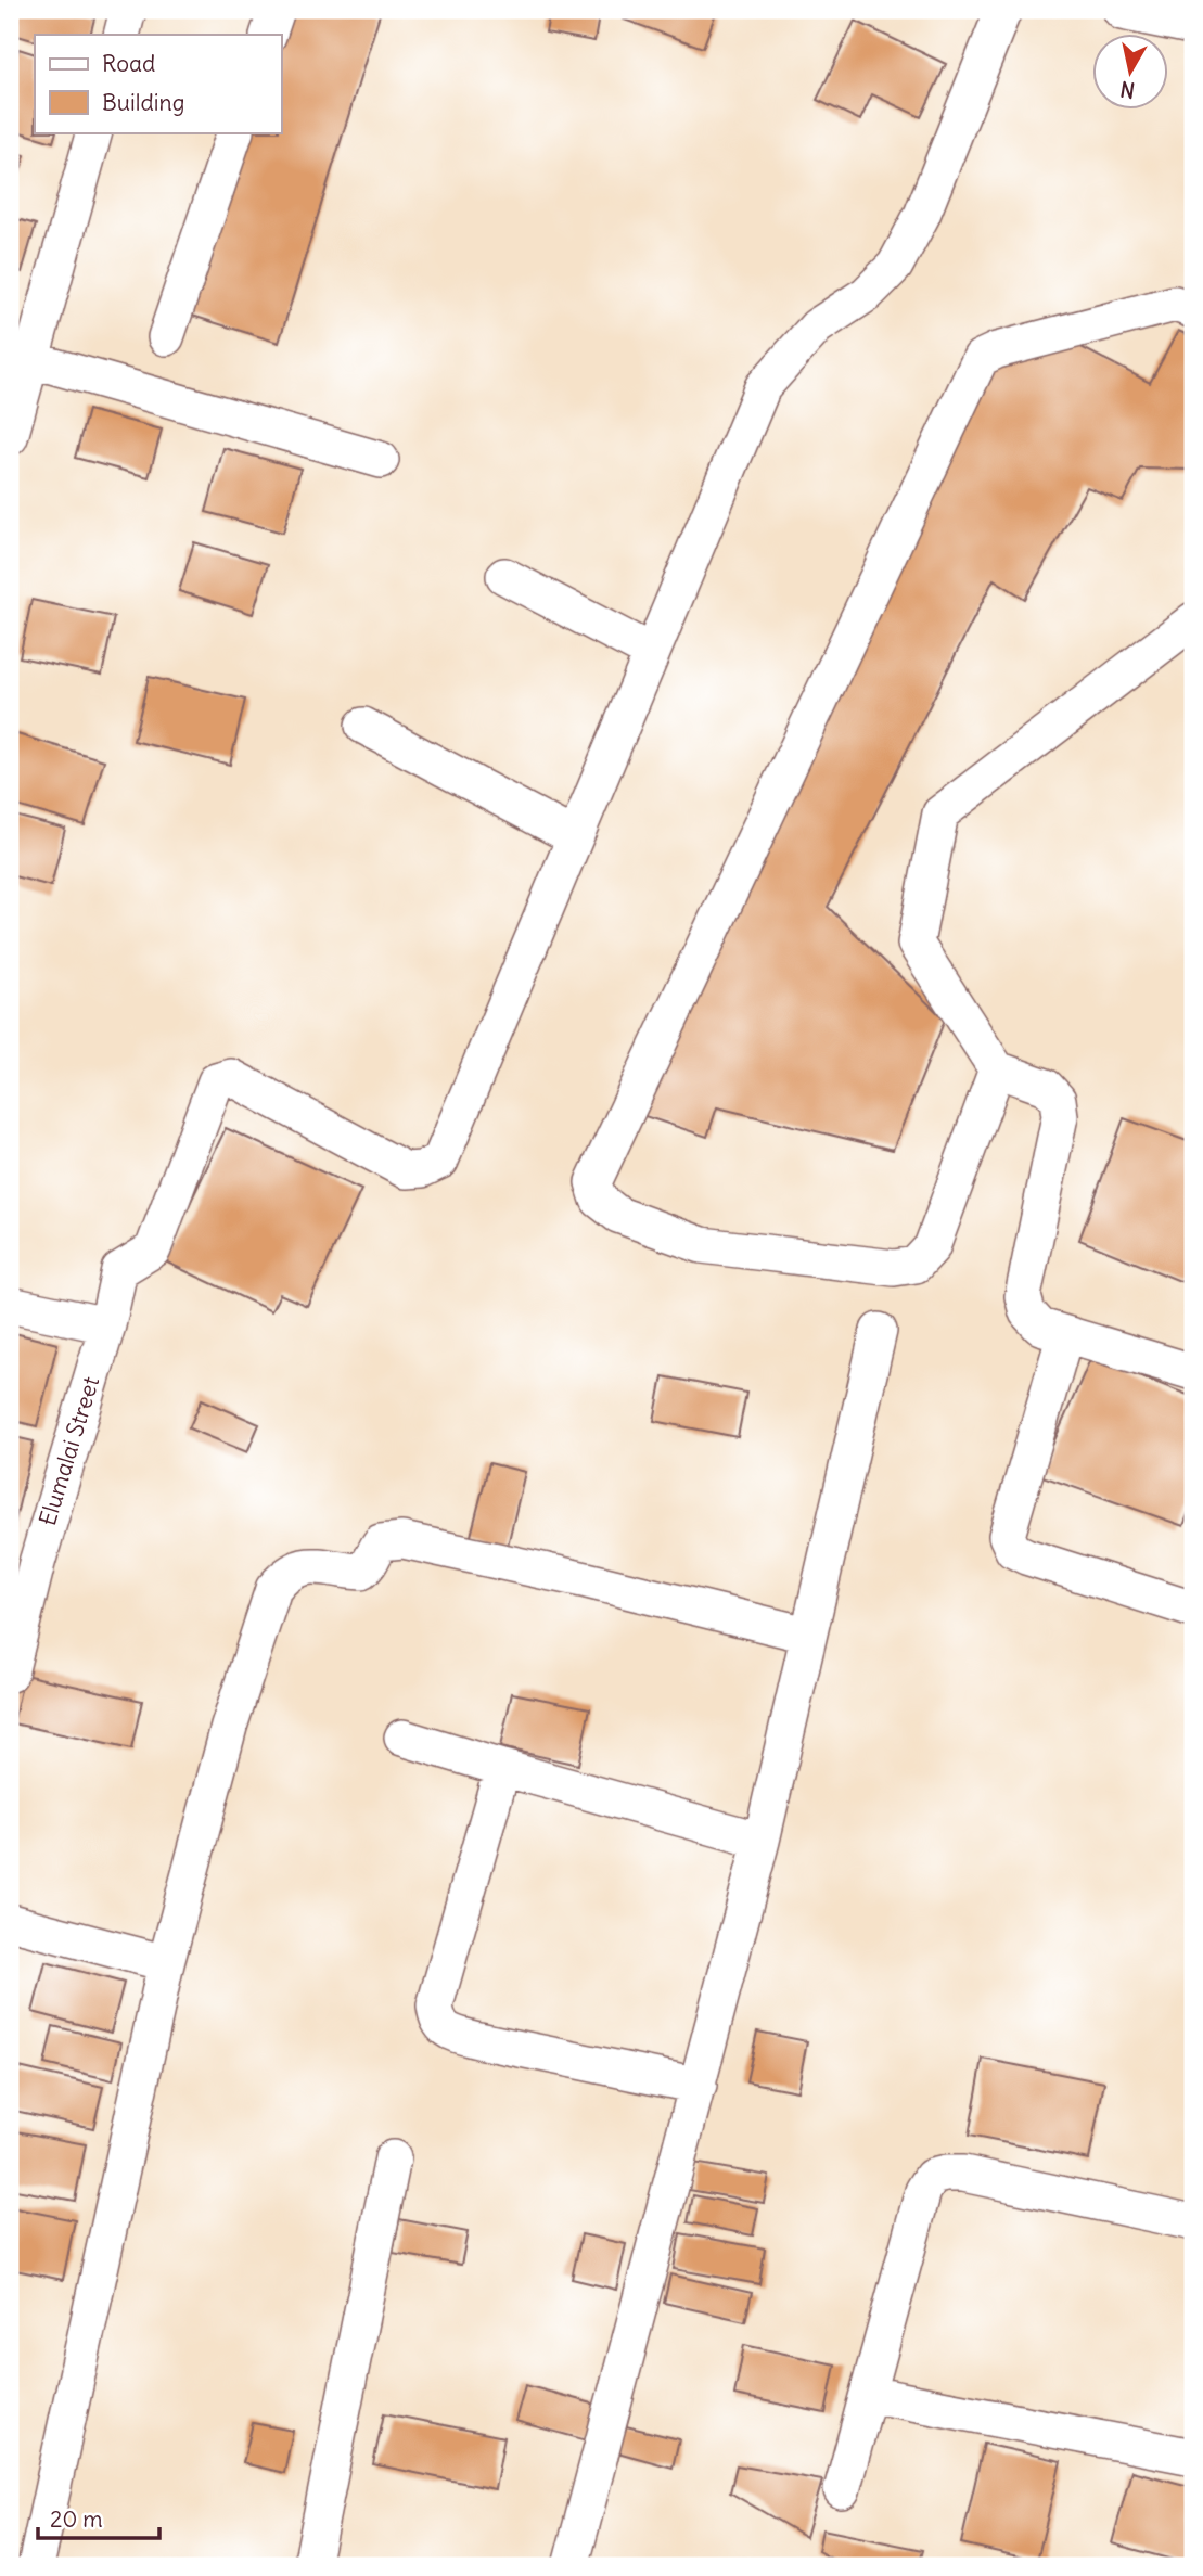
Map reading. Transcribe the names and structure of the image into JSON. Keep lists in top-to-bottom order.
{
  "streets": {
    "street": ["Elumalai Street"]
  },
  "legend": ["Road", "Building"],
  "scale_bar": "20 m",
  "north": "bottom"
}
